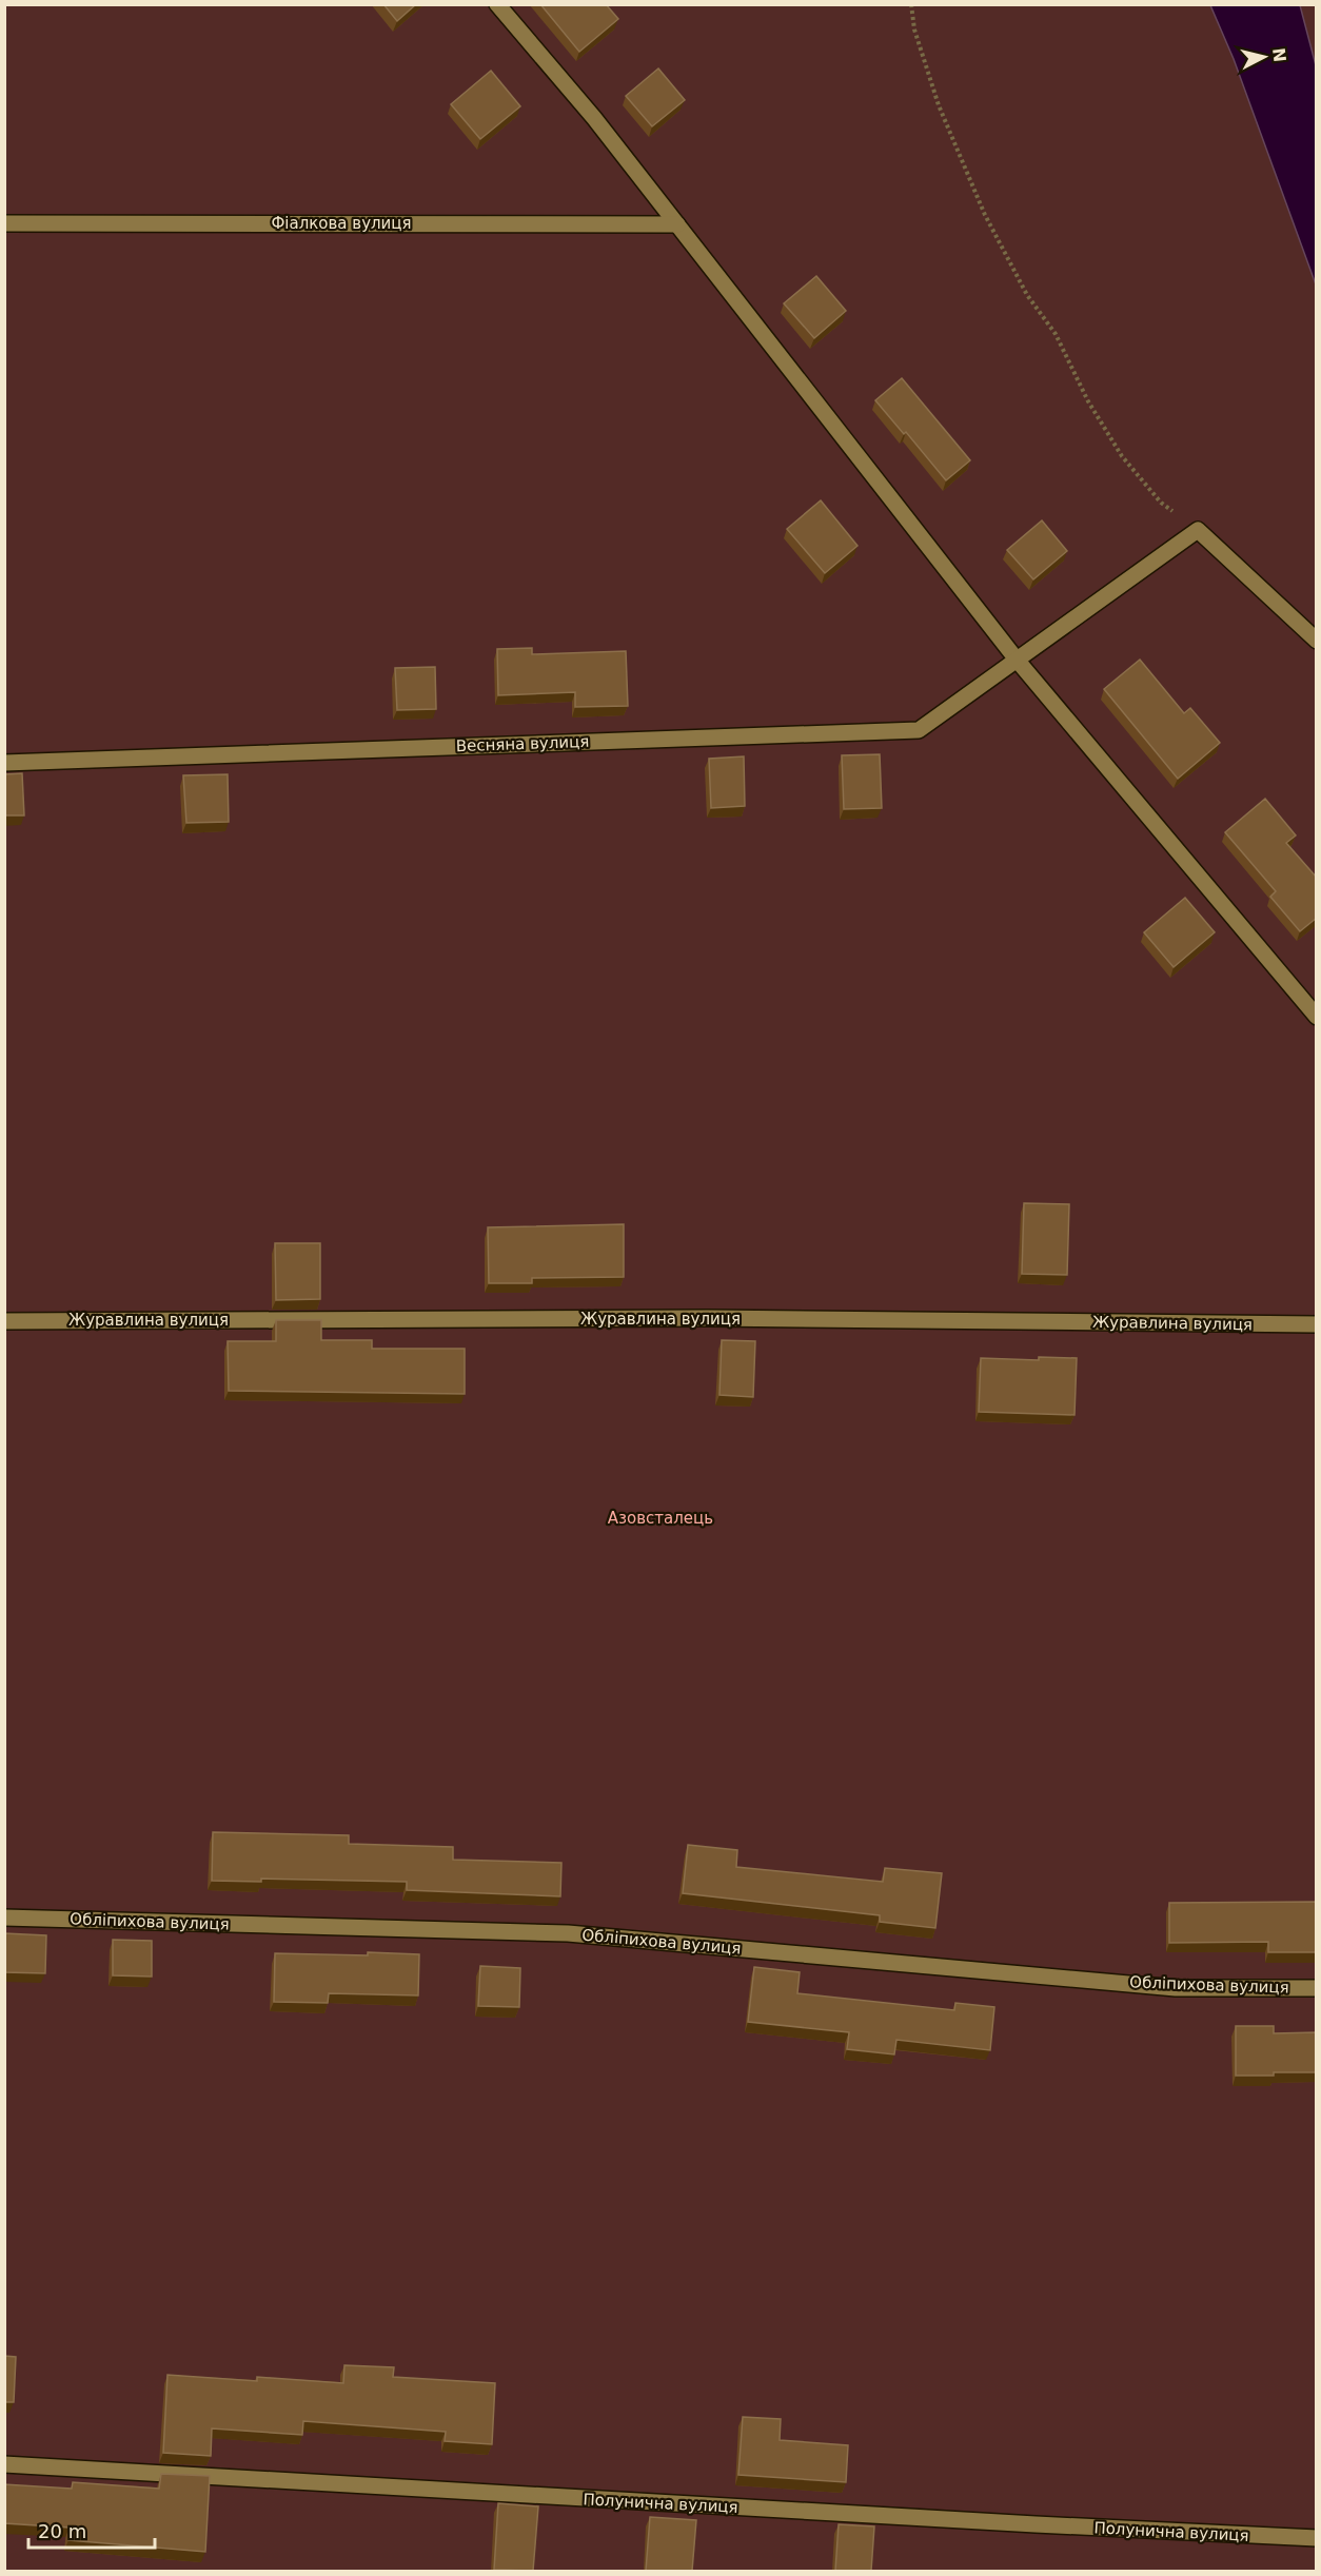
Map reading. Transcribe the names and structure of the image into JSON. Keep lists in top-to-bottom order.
{
  "streets": {
    "lane": [
      "Фіалкова вулиця",
      "Весняна вулиця",
      "Журавлина вулиця",
      "Обліпихова вулиця",
      "Полунична вулиця"
    ]
  },
  "parks": ["Азовсталець"],
  "scale_bar": "20 m",
  "north": "right"
}
